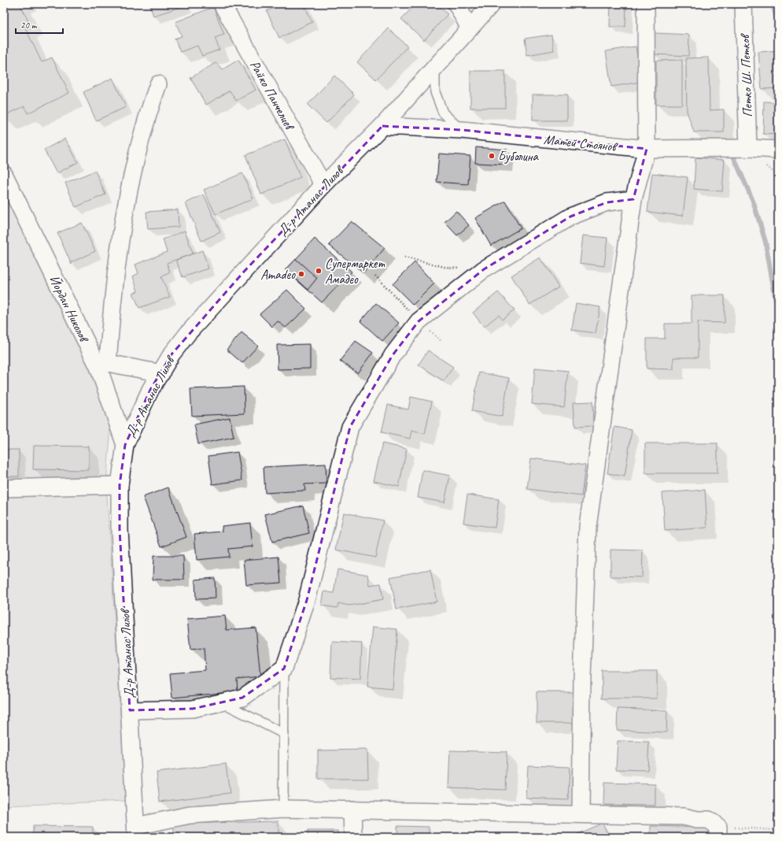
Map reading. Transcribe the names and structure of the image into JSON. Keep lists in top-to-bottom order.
{
  "streets": {
    "street": [
      "Петко Ш. Петков",
      "Райко Панчелиев",
      "Матей Стоянов",
      "Д-р Атанас Лилов",
      "Йордан Николов"
    ]
  },
  "crossings": [
    ["Петко Ш. Петков", "Матей Стоянов"],
    ["Райко Панчелиев", "Д-р Атанас Лилов"],
    ["Матей Стоянов", "Д-р Атанас Лилов"],
    ["Д-р Атанас Лилов", "Йордан Николов"]
  ],
  "places": ["Буболина", "Супермаркет Амадео", "Amadeo"],
  "scale_bar": "20 m"
}
